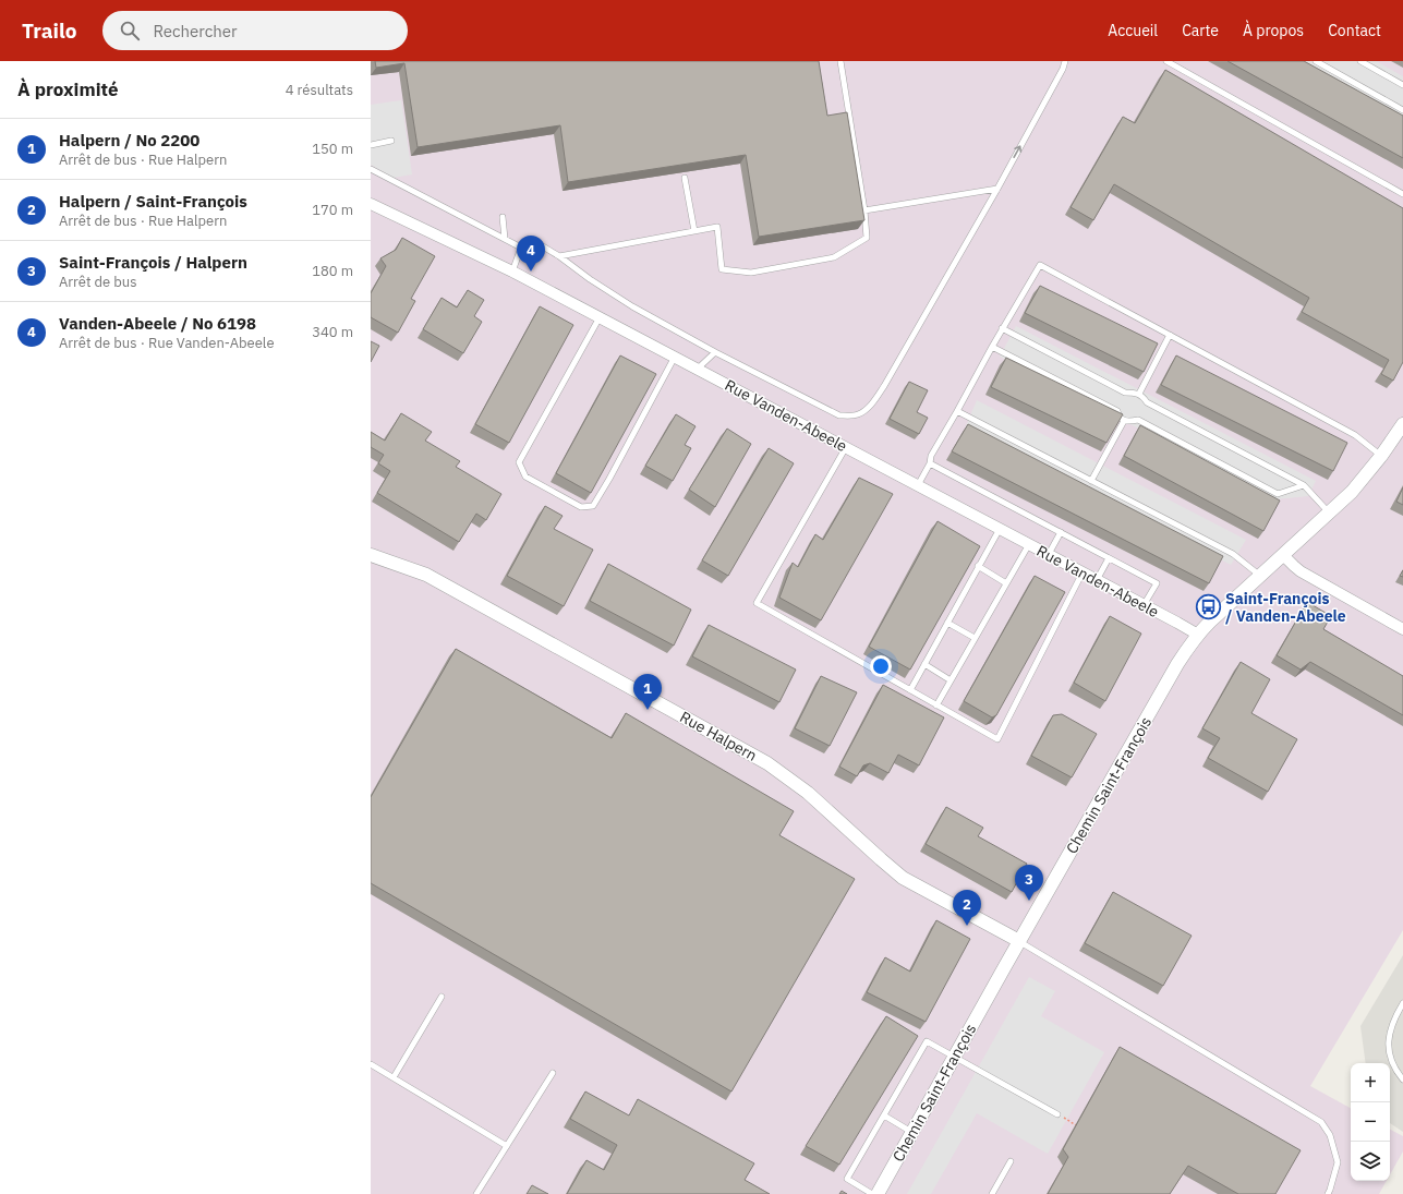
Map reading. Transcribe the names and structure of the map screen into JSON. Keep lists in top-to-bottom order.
{
  "streets": {
    "street": ["Rue Vanden-Abeele", "Rue Halpern", "Chemin Saint-François"]
  },
  "crossings": [
    ["Rue Vanden-Abeele", "Chemin Saint-François"],
    ["Rue Halpern", "Chemin Saint-François"]
  ],
  "places": {
    "bus stop": ["Saint-François / Vanden-Abeele"]
  },
  "page": {
    "header": "Trailo",
    "search": "Rechercher",
    "nav": [
      "Accueil",
      "Carte",
      "À propos",
      "Contact"
    ],
    "heading": ["À proximité", "4 résultats"],
    "list": [
      {
        "mark": "1",
        "name": "Halpern / No 2200",
        "note": "Arrêt de bus · Rue Halpern",
        "value": "150 m"
      },
      {
        "mark": "2",
        "name": "Halpern / Saint-François",
        "note": "Arrêt de bus · Rue Halpern",
        "value": "170 m"
      },
      {
        "mark": "3",
        "name": "Saint-François / Halpern",
        "note": "Arrêt de bus",
        "value": "180 m"
      },
      {
        "mark": "4",
        "name": "Vanden-Abeele / No 6198",
        "note": "Arrêt de bus · Rue Vanden-Abeele",
        "value": "340 m"
      }
    ],
    "pins": [
      "4",
      "1",
      "3",
      "2"
    ],
    "map_buttons": ["+", "−"]
  }
}
